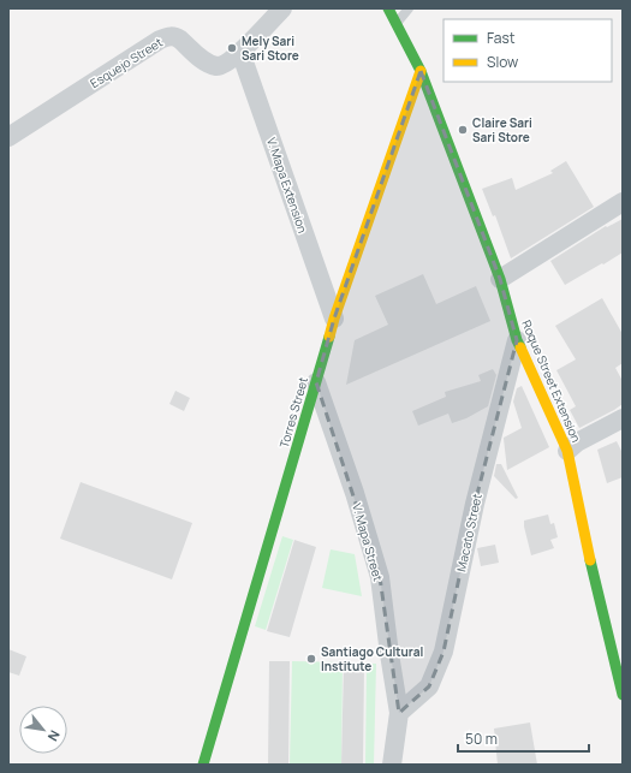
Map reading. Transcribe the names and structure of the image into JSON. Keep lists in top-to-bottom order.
{
  "streets": {
    "street": [
      "Esquejo Street",
      "V. Mapa Extension",
      "Roque Street Extension",
      "Torres Street",
      "Macato Street",
      "V. Mapa Street"
    ]
  },
  "crossings": [
    ["Esquejo Street", "V. Mapa Extension"],
    ["V. Mapa Extension", "Torres Street"],
    ["Roque Street Extension", "Torres Street"],
    ["Roque Street Extension", "Macato Street"],
    ["Torres Street", "V. Mapa Street"],
    ["Macato Street", "V. Mapa Street"]
  ],
  "places": ["Mely Sari Sari Store", "Claire Sari Sari Store", "Santiago Cultural Institute"],
  "legend": ["Fast", "Slow"],
  "scale_bar": "50 m",
  "north": "bottom right"
}
